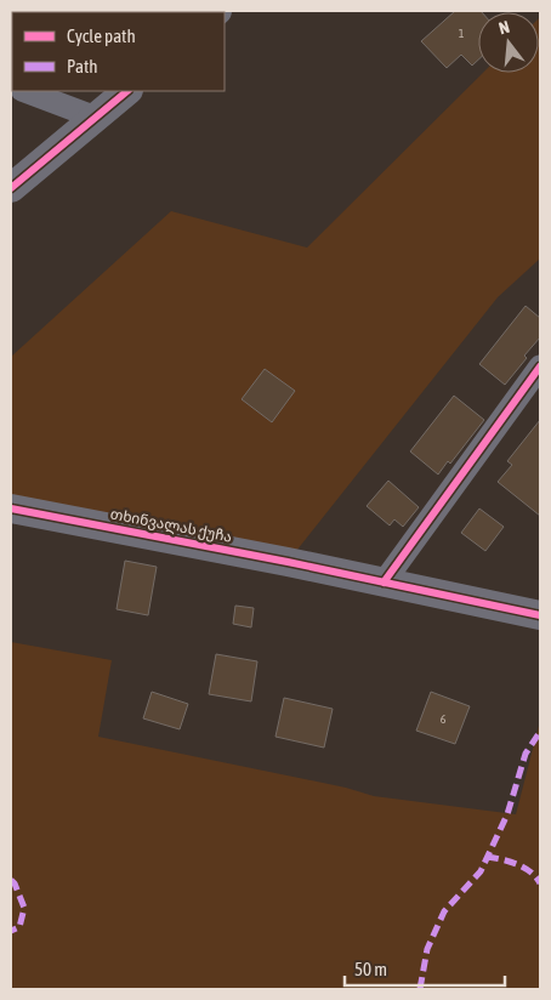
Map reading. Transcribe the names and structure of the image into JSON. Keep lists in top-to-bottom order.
{
  "streets": {
    "street": ["თხინვალას ქუჩა"]
  },
  "house_numbers": ["1", "6"],
  "legend": ["Cycle path", "Path"],
  "scale_bar": "50 m",
  "north": "top"
}
